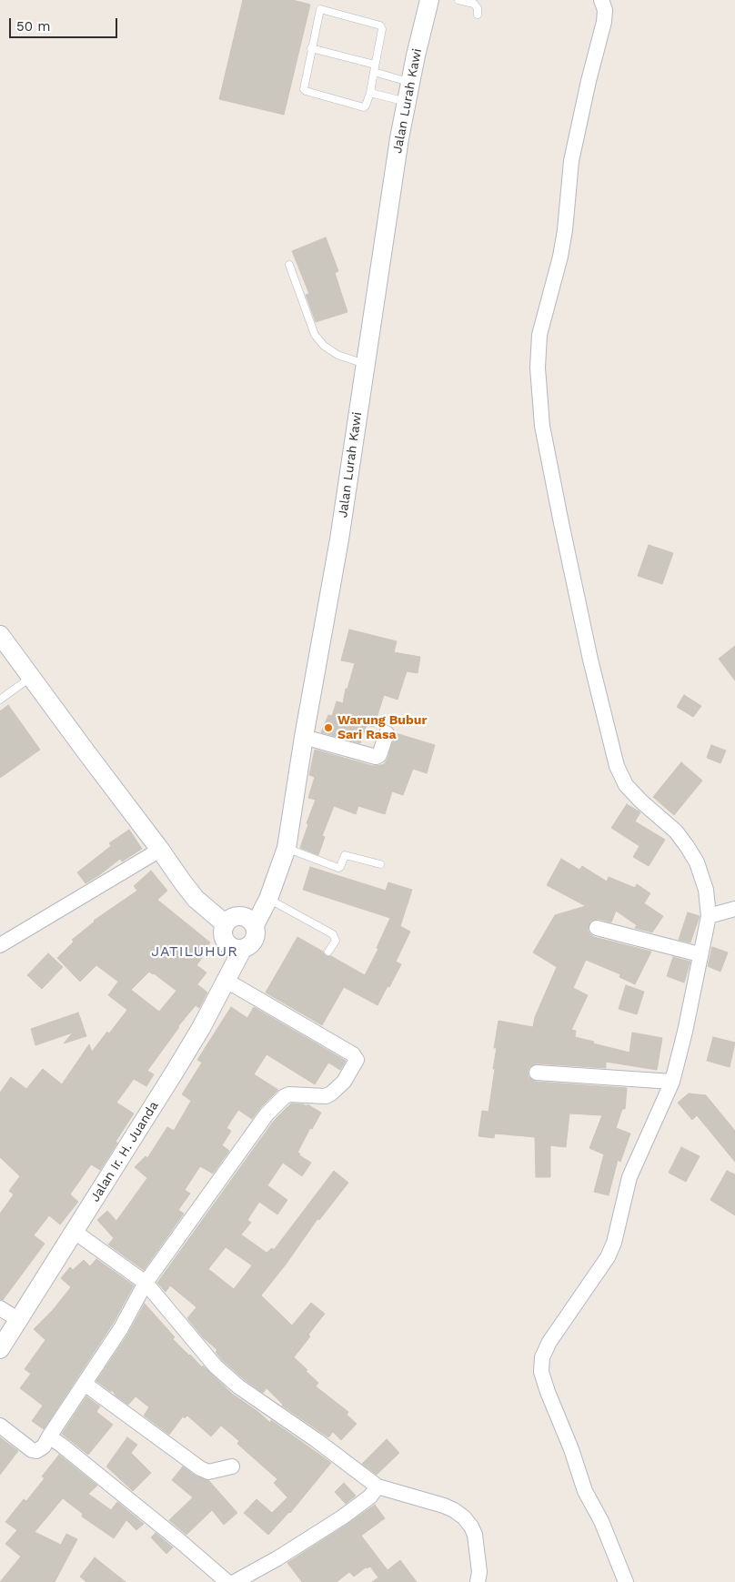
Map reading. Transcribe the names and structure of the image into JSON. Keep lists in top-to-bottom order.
{
  "streets": {
    "street": ["Jalan Lurah Kawi", "Jalan Ir. H. Juanda"]
  },
  "crossings": [
    ["Jalan Lurah Kawi", "Jalan Ir. H. Juanda"]
  ],
  "districts": ["JATILUHUR"],
  "places": ["Warung Bubur Sari Rasa"],
  "scale_bar": "50 m"
}
